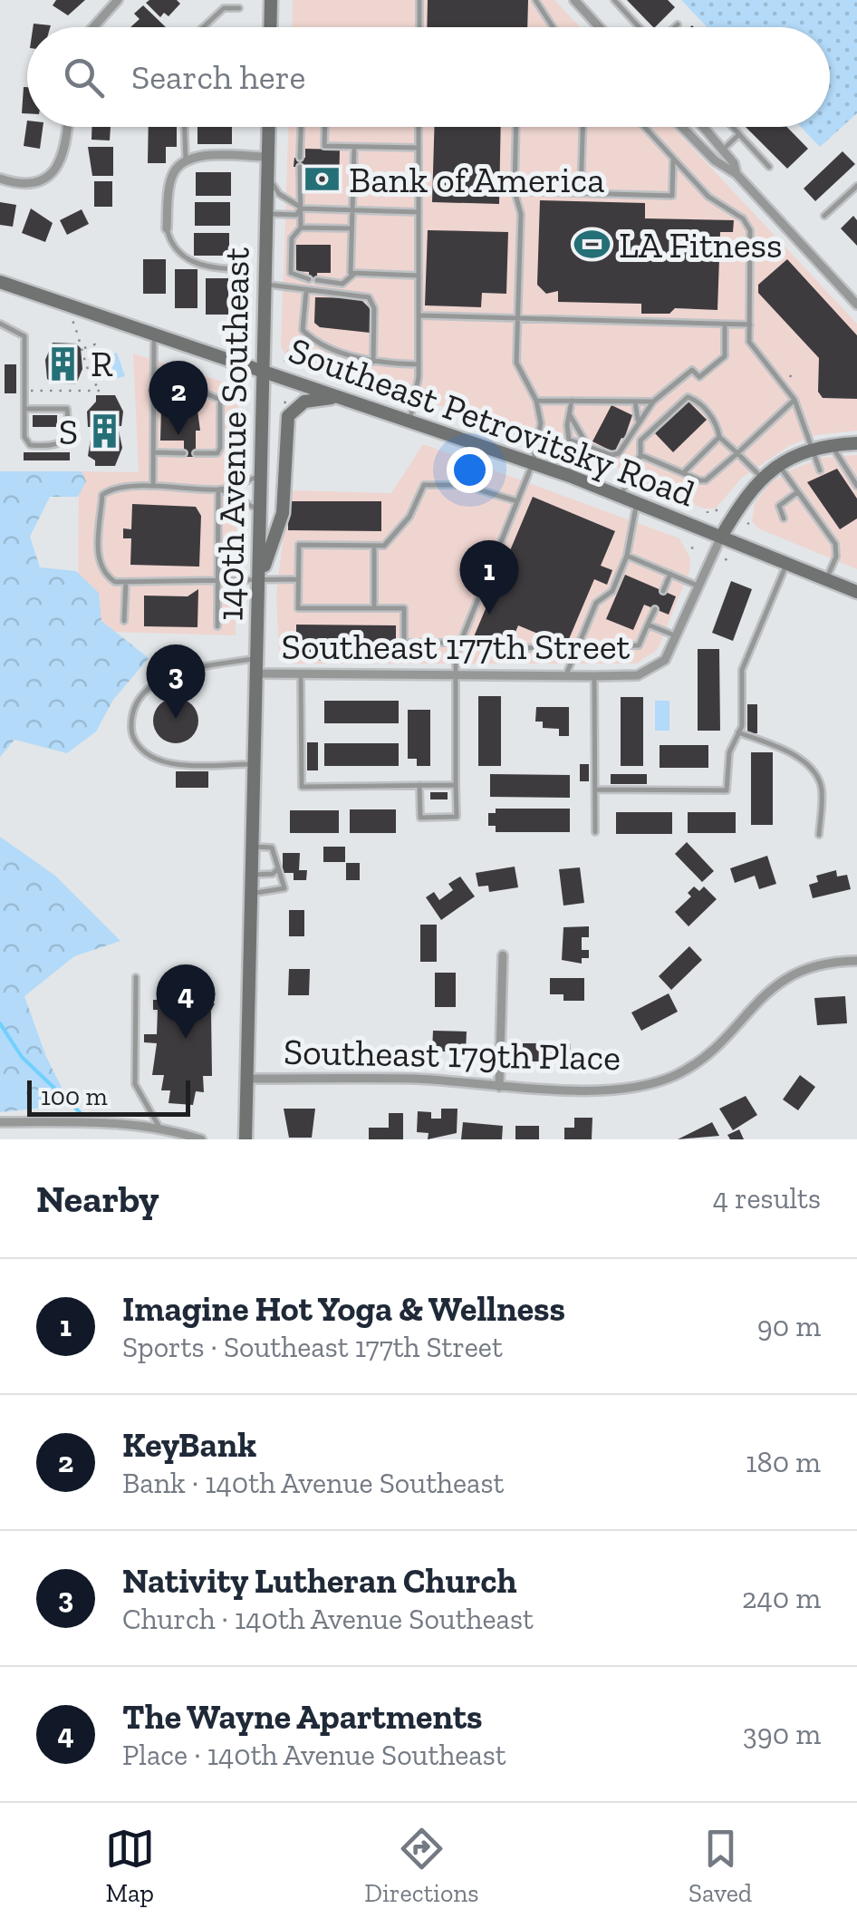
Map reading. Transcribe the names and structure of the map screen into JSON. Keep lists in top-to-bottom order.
{
  "streets": {
    "main road": ["Southeast Petrovitsky Road", "140th Avenue Southeast"],
    "street": ["Southeast 177th Street", "Southeast 179th Place"]
  },
  "crossings": [
    ["Southeast Petrovitsky Road", "140th Avenue Southeast"],
    ["140th Avenue Southeast", "Southeast 177th Street"],
    ["140th Avenue Southeast", "Southeast 179th Place"]
  ],
  "places": {
    "bank": ["Bank of America"],
    "sports": ["LA Fitness"],
    "building": ["R", "S"]
  },
  "scale_bar": "100 m",
  "page": {
    "search": "Search here",
    "pins": [
      "2",
      "1",
      "3",
      "4"
    ],
    "scale": "100 m",
    "heading": ["Nearby", "4 results"],
    "list": [
      {
        "mark": "1",
        "name": "Imagine Hot Yoga & Wellness",
        "note": "Sports · Southeast 177th Street",
        "value": "90 m"
      },
      {
        "mark": "2",
        "name": "KeyBank",
        "note": "Bank · 140th Avenue Southeast",
        "value": "180 m"
      },
      {
        "mark": "3",
        "name": "Nativity Lutheran Church",
        "note": "Church · 140th Avenue Southeast",
        "value": "240 m"
      },
      {
        "mark": "4",
        "name": "The Wayne Apartments",
        "note": "Place · 140th Avenue Southeast",
        "value": "390 m"
      }
    ],
    "nav": ["Map", "Directions", "Saved"]
  }
}
